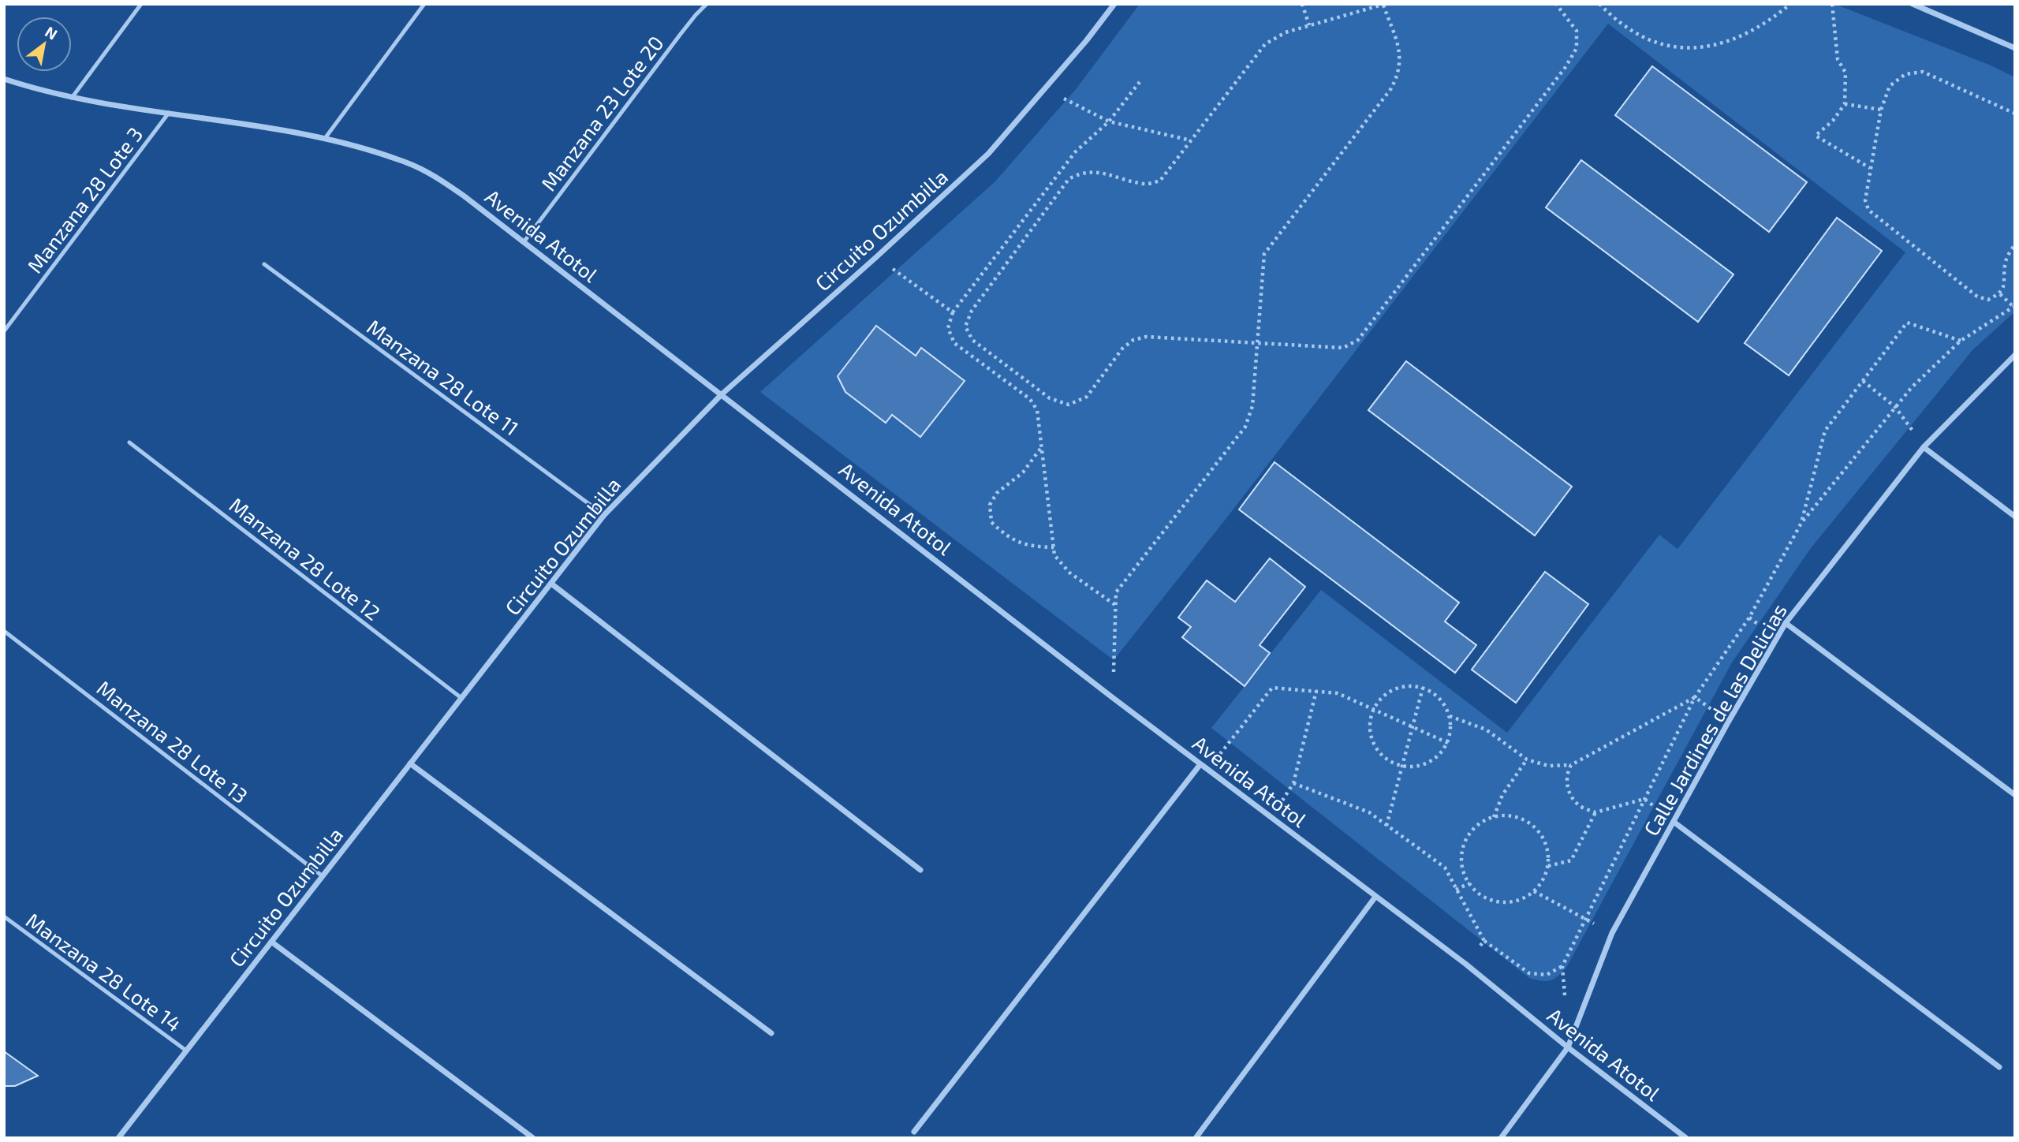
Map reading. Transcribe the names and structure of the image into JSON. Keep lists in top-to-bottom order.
{
  "streets": {
    "street": ["Circuito Ozumbilla", "Avenida Atotol", "Calle Jardines de las Delicias"],
    "lane": [
      "Manzana 23 Lote 20",
      "Manzana 28 Lote 3",
      "Manzana 28 Lote 11",
      "Manzana 28 Lote 12",
      "Manzana 28 Lote 13",
      "Manzana 28 Lote 14"
    ]
  },
  "crossings": [
    ["Manzana 23 Lote 20", "Avenida Atotol"],
    ["Manzana 28 Lote 3", "Avenida Atotol"],
    ["Circuito Ozumbilla", "Avenida Atotol"],
    ["Circuito Ozumbilla", "Manzana 28 Lote 11"],
    ["Circuito Ozumbilla", "Manzana 28 Lote 12"],
    ["Circuito Ozumbilla", "Manzana 28 Lote 13"],
    ["Circuito Ozumbilla", "Manzana 28 Lote 14"],
    ["Avenida Atotol", "Calle Jardines de las Delicias"]
  ],
  "north": "top right"
}
